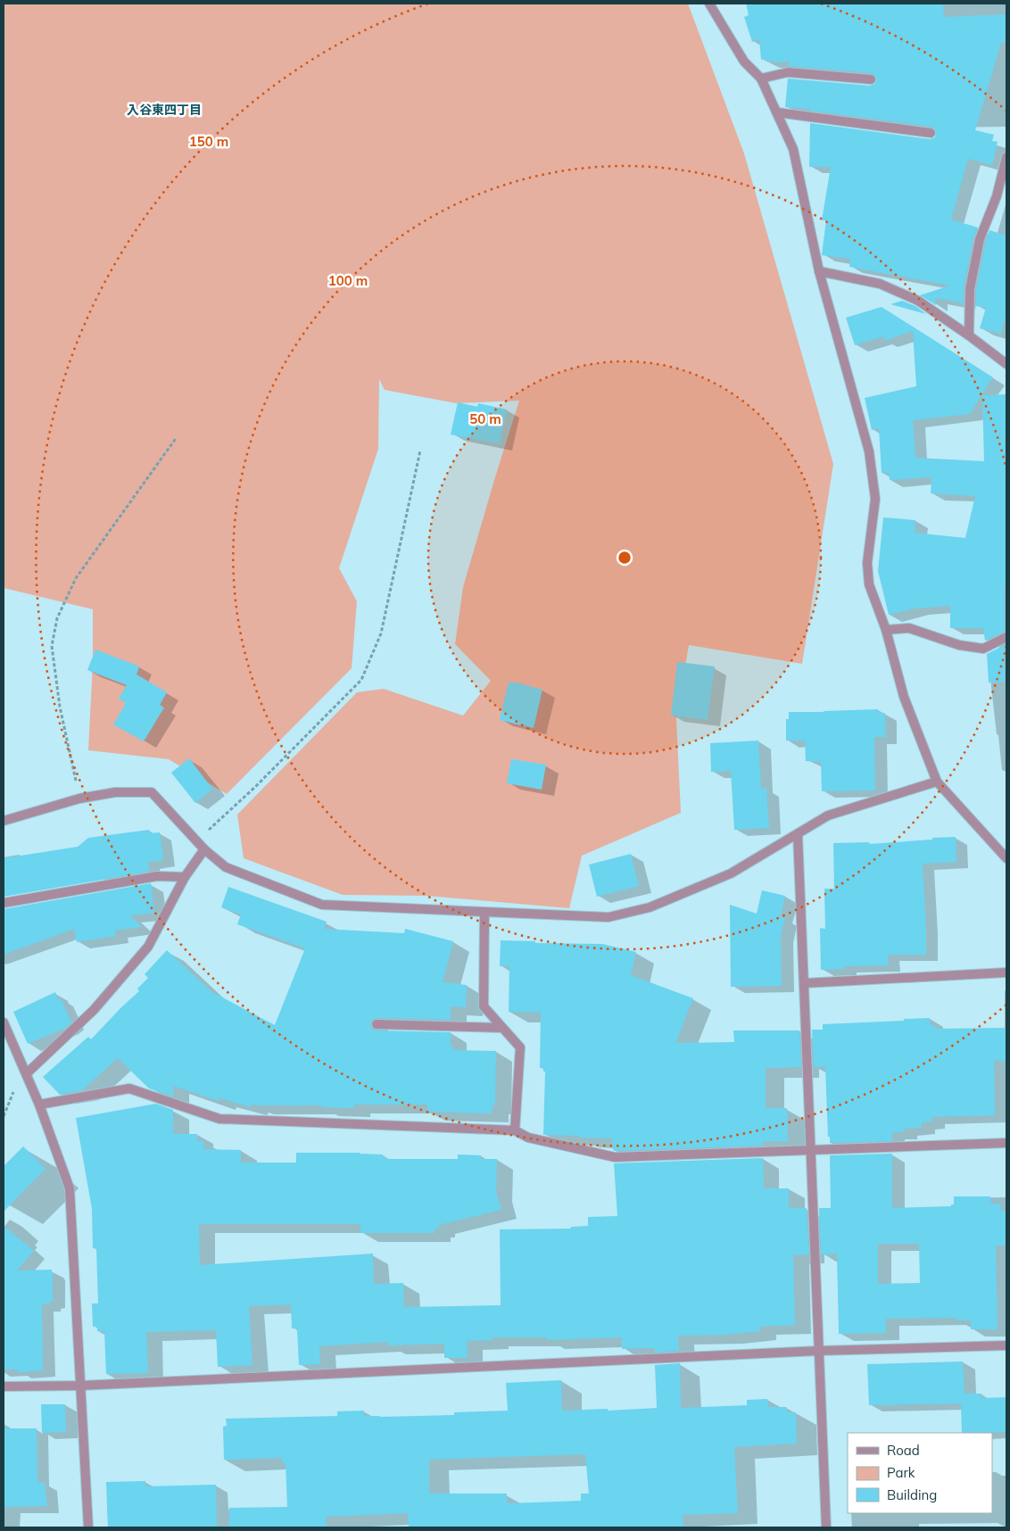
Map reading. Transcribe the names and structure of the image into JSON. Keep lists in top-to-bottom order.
{
  "districts": ["入谷東四丁目"],
  "legend": ["Road", "Park", "Building"],
  "rings": ["150 m", "100 m", "50 m"]
}
